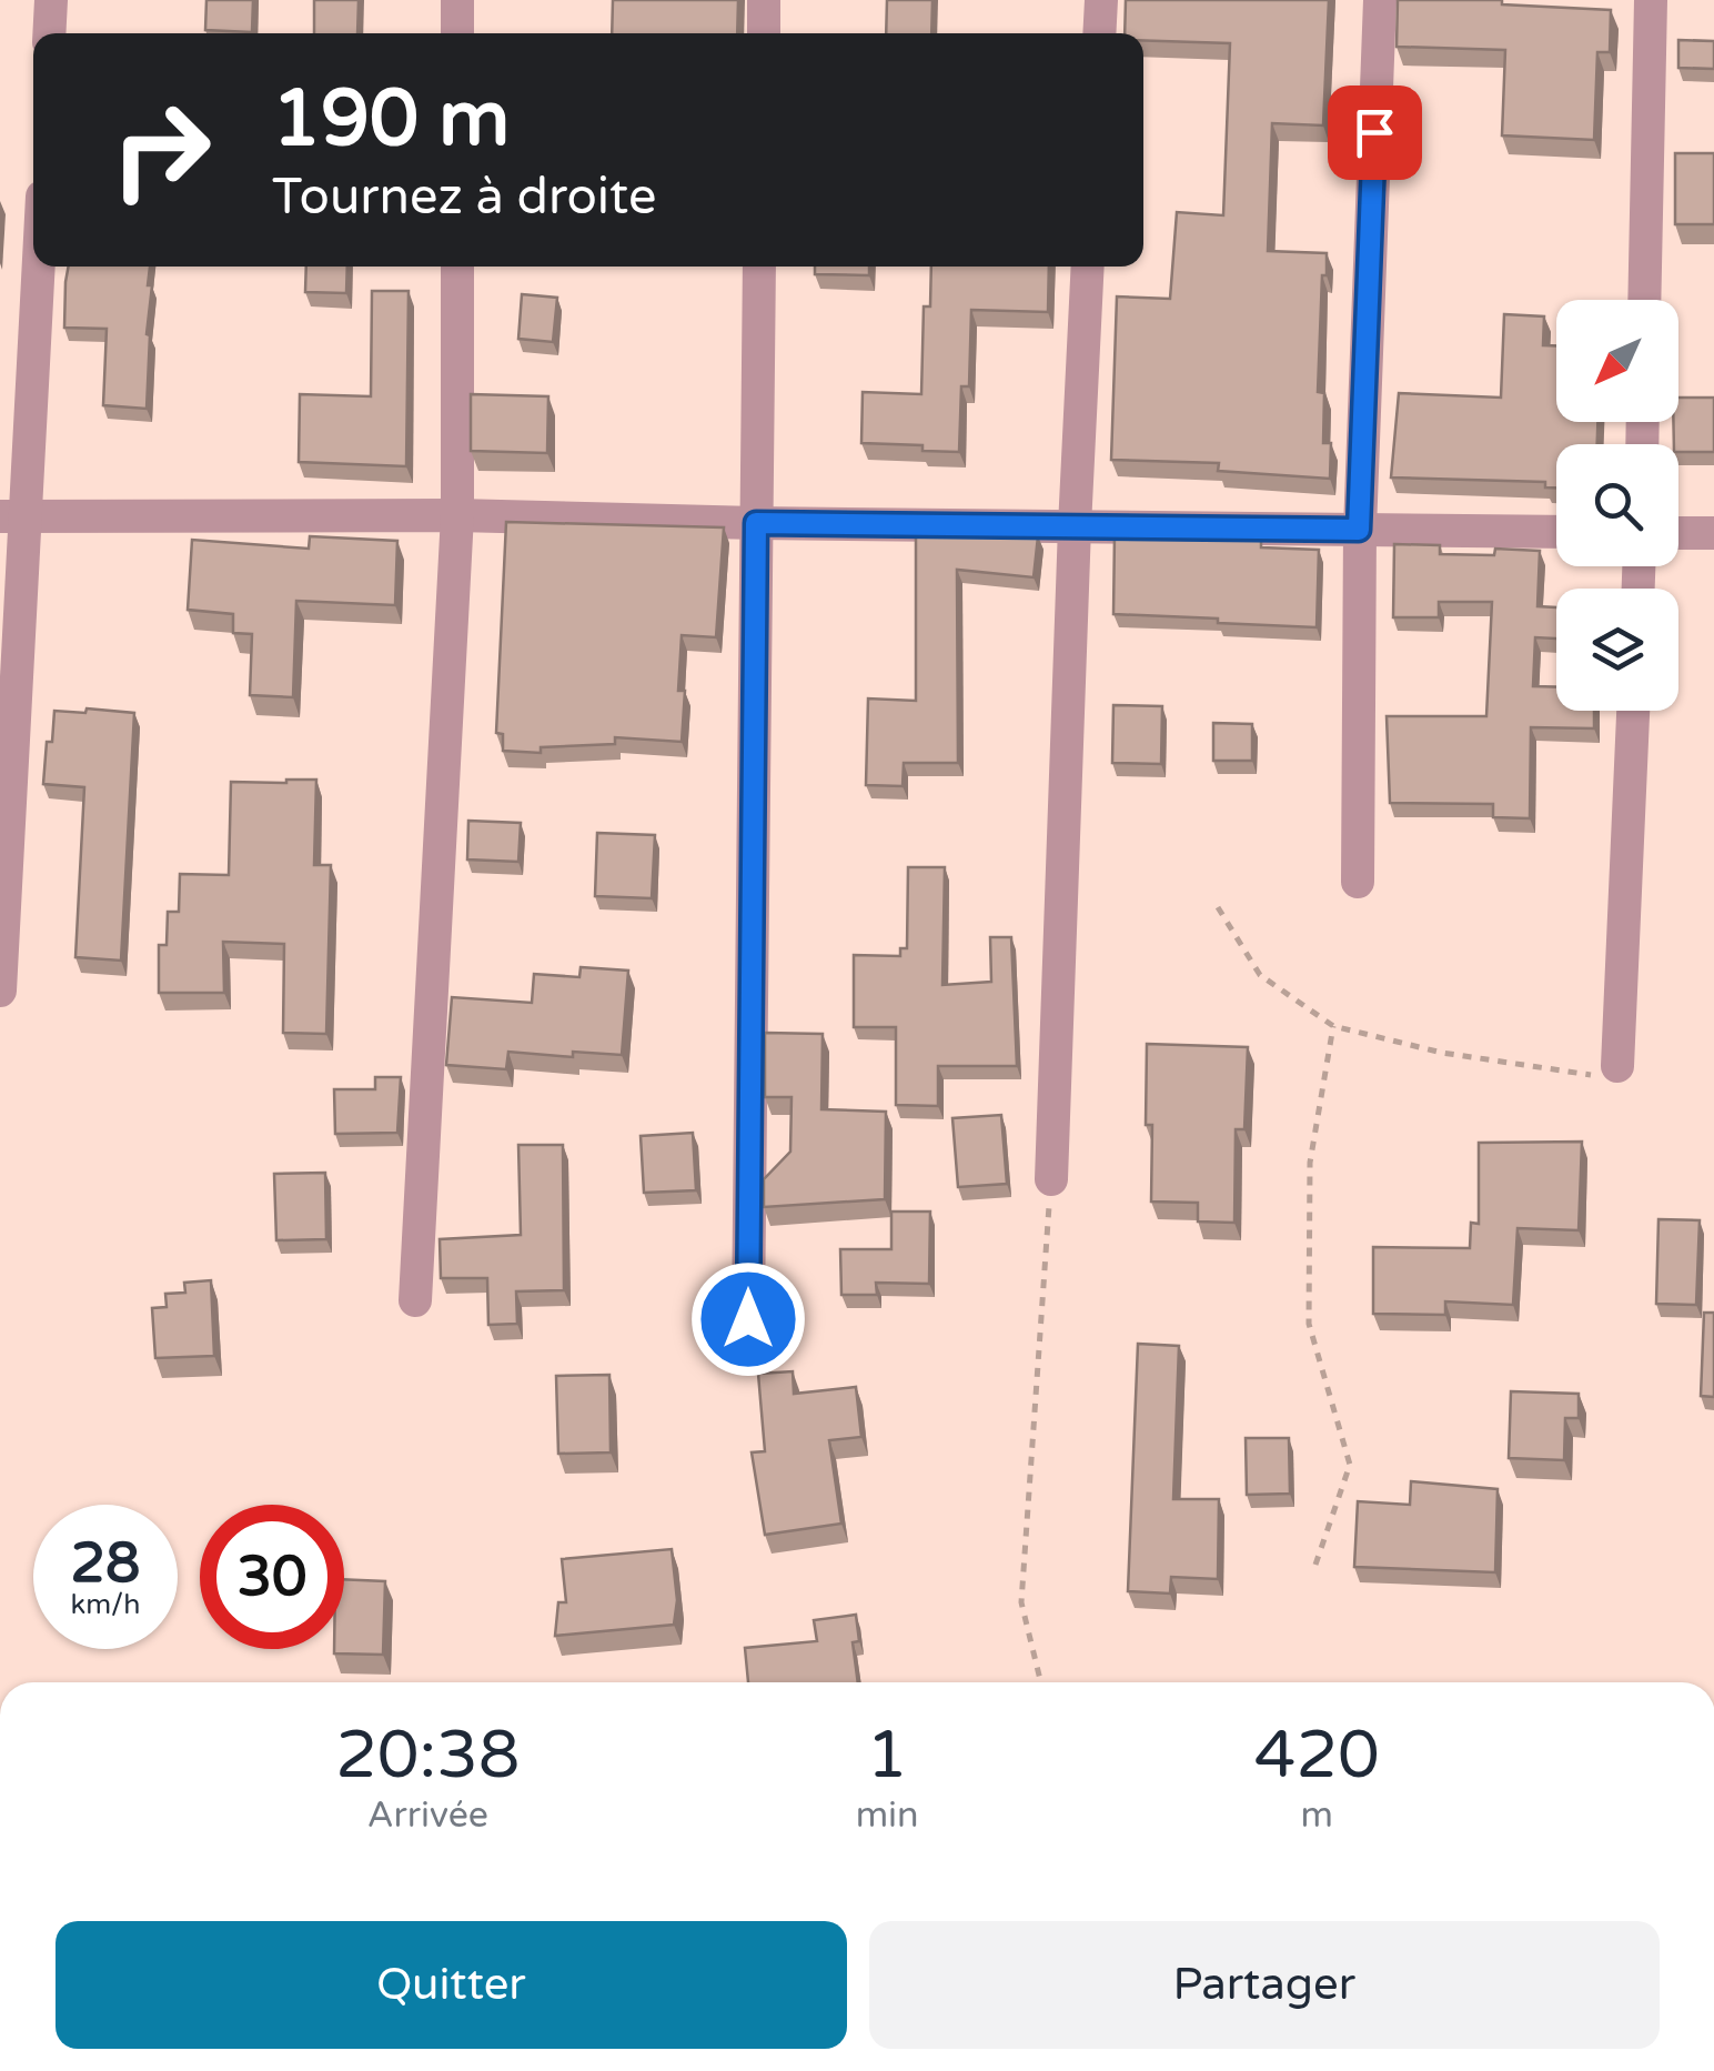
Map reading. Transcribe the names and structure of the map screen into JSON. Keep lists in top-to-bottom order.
{
  "north": "bottom left",
  "page": {
    "turn": ["190 m", "Tournez à droite"],
    "speed": "28 km/h",
    "limit": "30",
    "eta": [
      "20:38",
      "Arrivée",
      "1",
      "min",
      "420",
      "m"
    ],
    "buttons": ["Quitter", "Partager"]
  }
}
